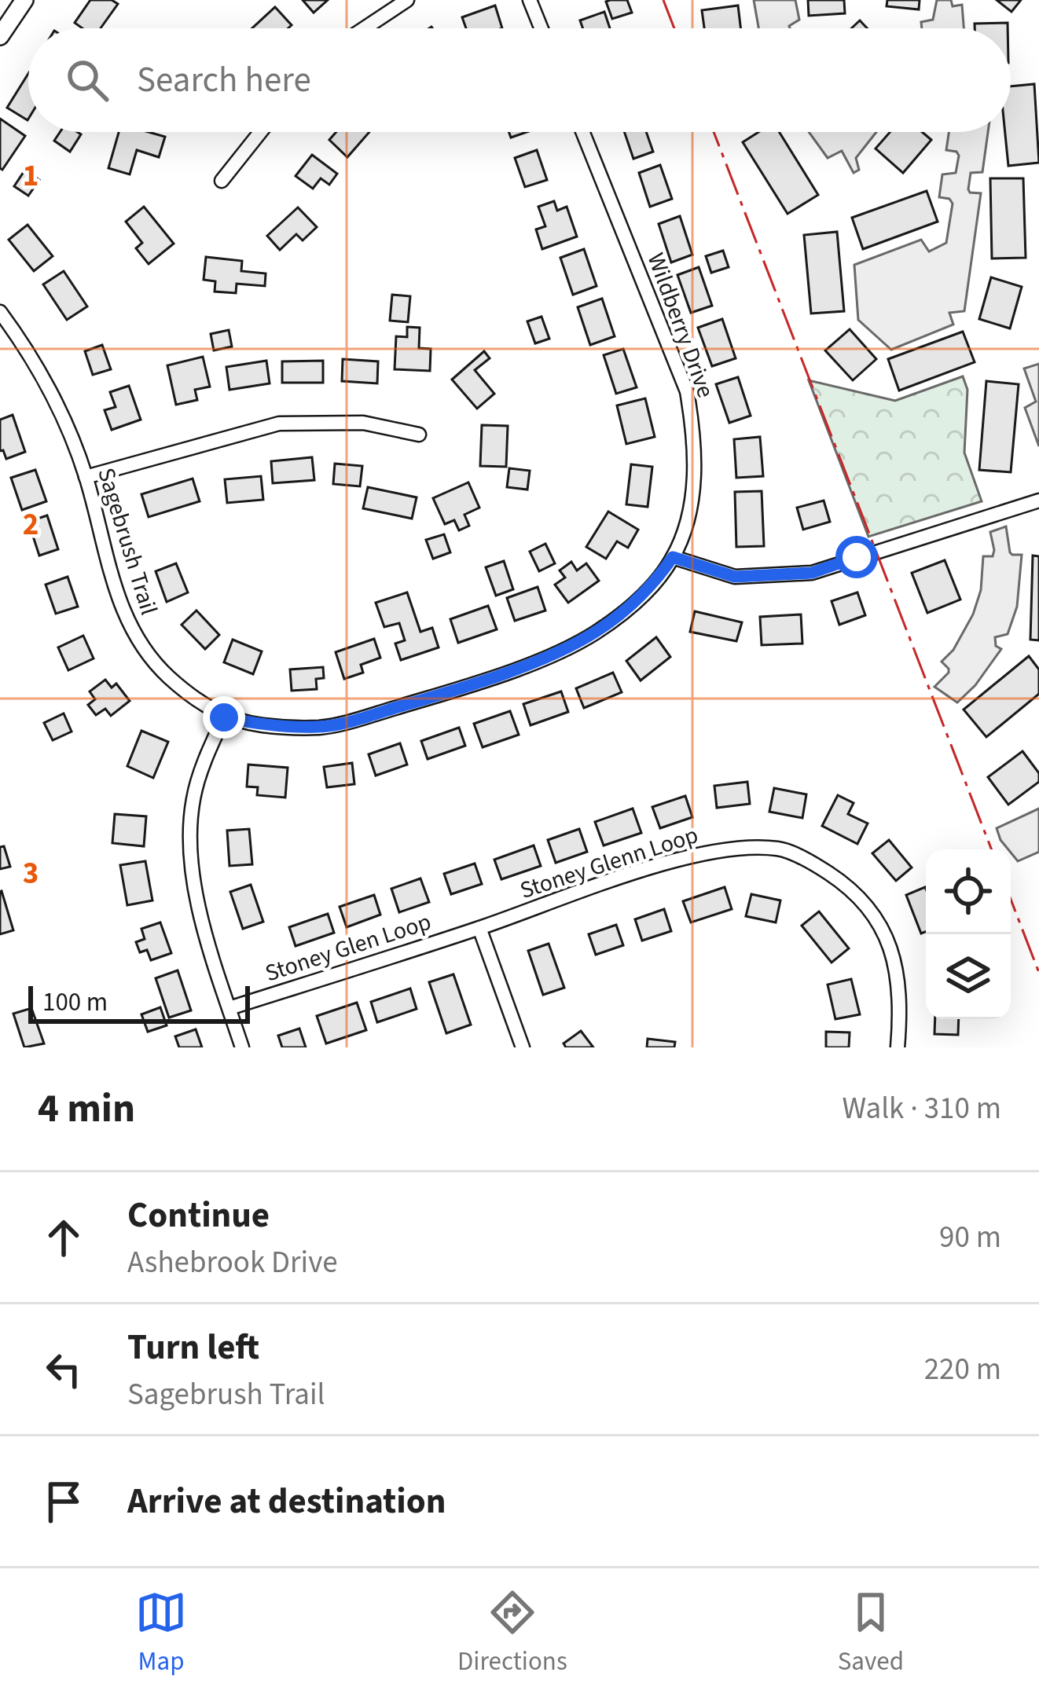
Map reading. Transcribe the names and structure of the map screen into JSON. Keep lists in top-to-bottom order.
{
  "streets": {
    "street": [
      "Wildberry Drive",
      "Sagebrush Trail",
      "Stoney Glenn Loop",
      "Stoney Glen Loop"
    ]
  },
  "crossings": [
    ["Wildberry Drive", "Sagebrush Trail"],
    ["Stoney Glenn Loop", "Stoney Glen Loop"]
  ],
  "scale_bar": "100 m",
  "page": {
    "search": "Search here",
    "scale": "100 m",
    "heading": ["4 min", "Walk · 310 m"],
    "list": [
      ["Continue", "Ashebrook Drive", "90 m"],
      ["Turn left", "Sagebrush Trail", "220 m"],
      "Arrive at destination"
    ],
    "nav": ["Map", "Directions", "Saved"]
  },
  "grid": {
    "rows": ["1", "2", "3"]
  }
}
